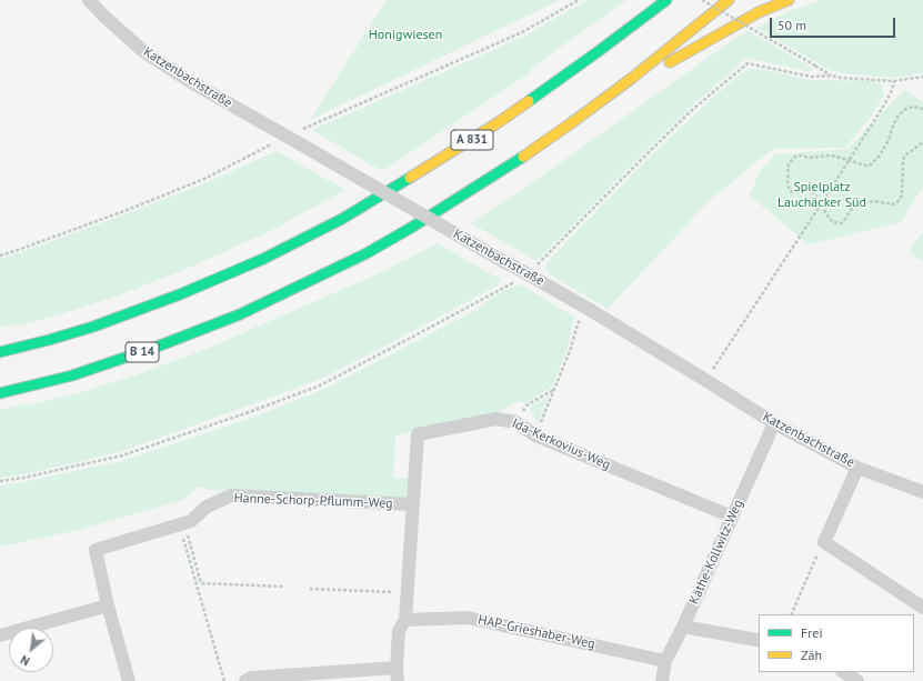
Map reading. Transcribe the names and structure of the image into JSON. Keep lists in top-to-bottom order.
{
  "streets": {
    "highway": ["A 831", "B 14"],
    "street": [
      "Katzenbachstraße",
      "Ida-Kerkovius-Weg",
      "Hanne-Schorp-Pflumm-Weg",
      "Käthe-Kollwitz-Weg",
      "HAP-Grieshaber-Weg"
    ]
  },
  "crossings": [
    ["Katzenbachstraße", "Käthe-Kollwitz-Weg"],
    ["Ida-Kerkovius-Weg", "Hanne-Schorp-Pflumm-Weg"],
    ["Ida-Kerkovius-Weg", "Käthe-Kollwitz-Weg"],
    ["Ida-Kerkovius-Weg", "HAP-Grieshaber-Weg"],
    ["Käthe-Kollwitz-Weg", "HAP-Grieshaber-Weg"]
  ],
  "parks": ["Honigwiesen", "Spielplatz Lauchäcker Süd"],
  "legend": ["Frei", "Zäh"],
  "scale_bar": "50 m",
  "north": "bottom left"
}
